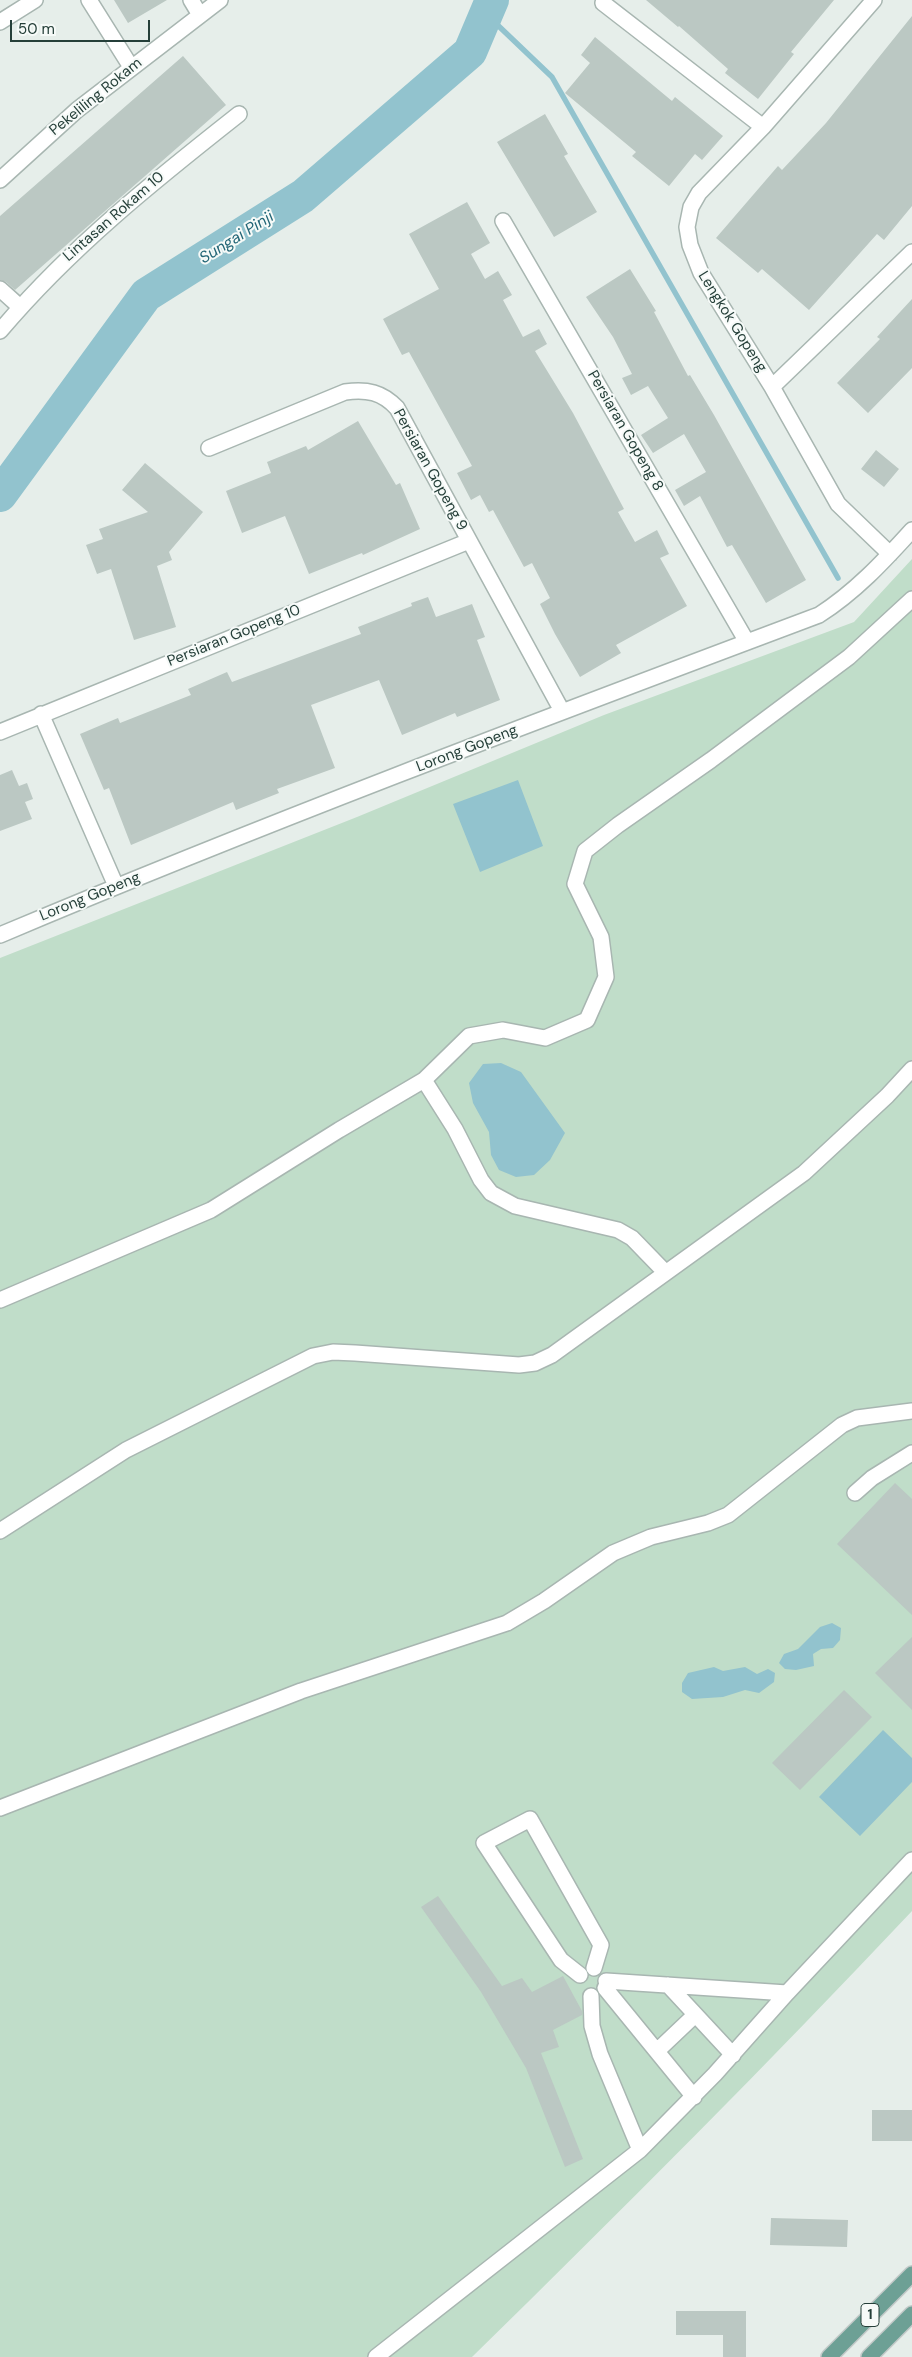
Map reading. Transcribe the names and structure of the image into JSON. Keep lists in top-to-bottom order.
{
  "streets": {
    "main road": ["1"],
    "street": [
      "Pekeliling Rokam",
      "Lintasan Rokam 10",
      "Lengkok Gopeng",
      "Persiaran Gopeng 8",
      "Persiaran Gopeng 9",
      "Persiaran Gopeng 10",
      "Lorong Gopeng"
    ]
  },
  "crossings": [
    ["Lengkok Gopeng", "Lorong Gopeng"],
    ["Persiaran Gopeng 8", "Lorong Gopeng"],
    ["Persiaran Gopeng 9", "Persiaran Gopeng 10"],
    ["Persiaran Gopeng 9", "Lorong Gopeng"]
  ],
  "water": ["Sungai Pinji"],
  "scale_bar": "50 m"
}
